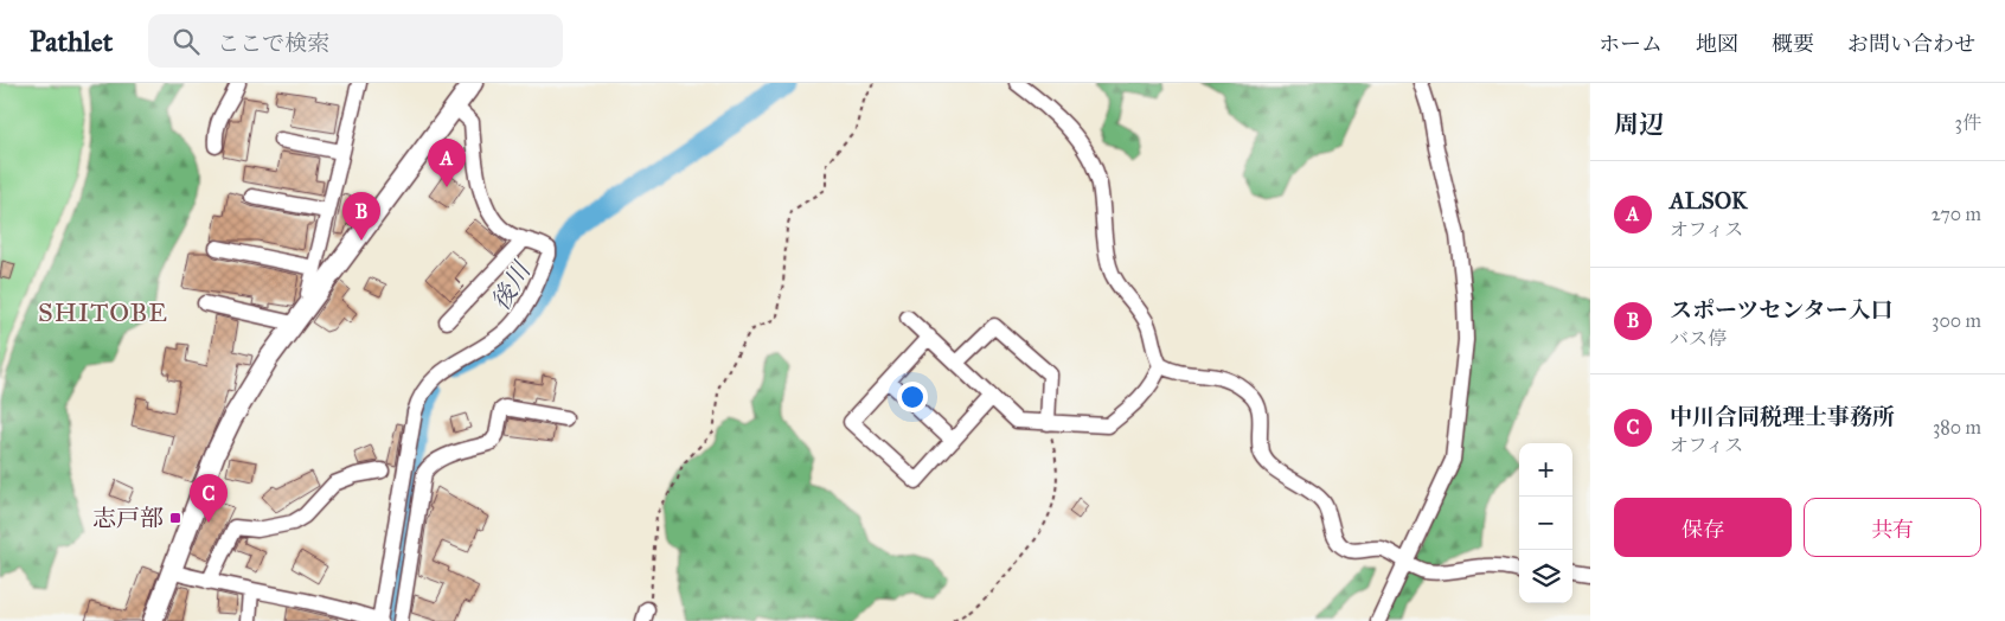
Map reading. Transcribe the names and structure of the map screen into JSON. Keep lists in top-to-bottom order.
{
  "districts": ["SHITOBE"],
  "water": ["後川"],
  "places": {
    "transit": ["志戸部"]
  },
  "page": {
    "header": "Pathlet",
    "search": "ここで検索",
    "nav": [
      "ホーム",
      "地図",
      "概要",
      "お問い合わせ"
    ],
    "heading": ["周辺", "3件"],
    "pins": ["A", "B", "C"],
    "list": [
      {
        "mark": "A",
        "name": "ALSOK",
        "note": "オフィス",
        "value": "270 m"
      },
      {
        "mark": "B",
        "name": "スポーツセンター入口",
        "note": "バス停",
        "value": "300 m"
      },
      {
        "mark": "C",
        "name": "中川合同税理士事務所",
        "note": "オフィス",
        "value": "380 m"
      }
    ],
    "map_buttons": ["+", "−"],
    "buttons": ["保存", "共有"]
  }
}
